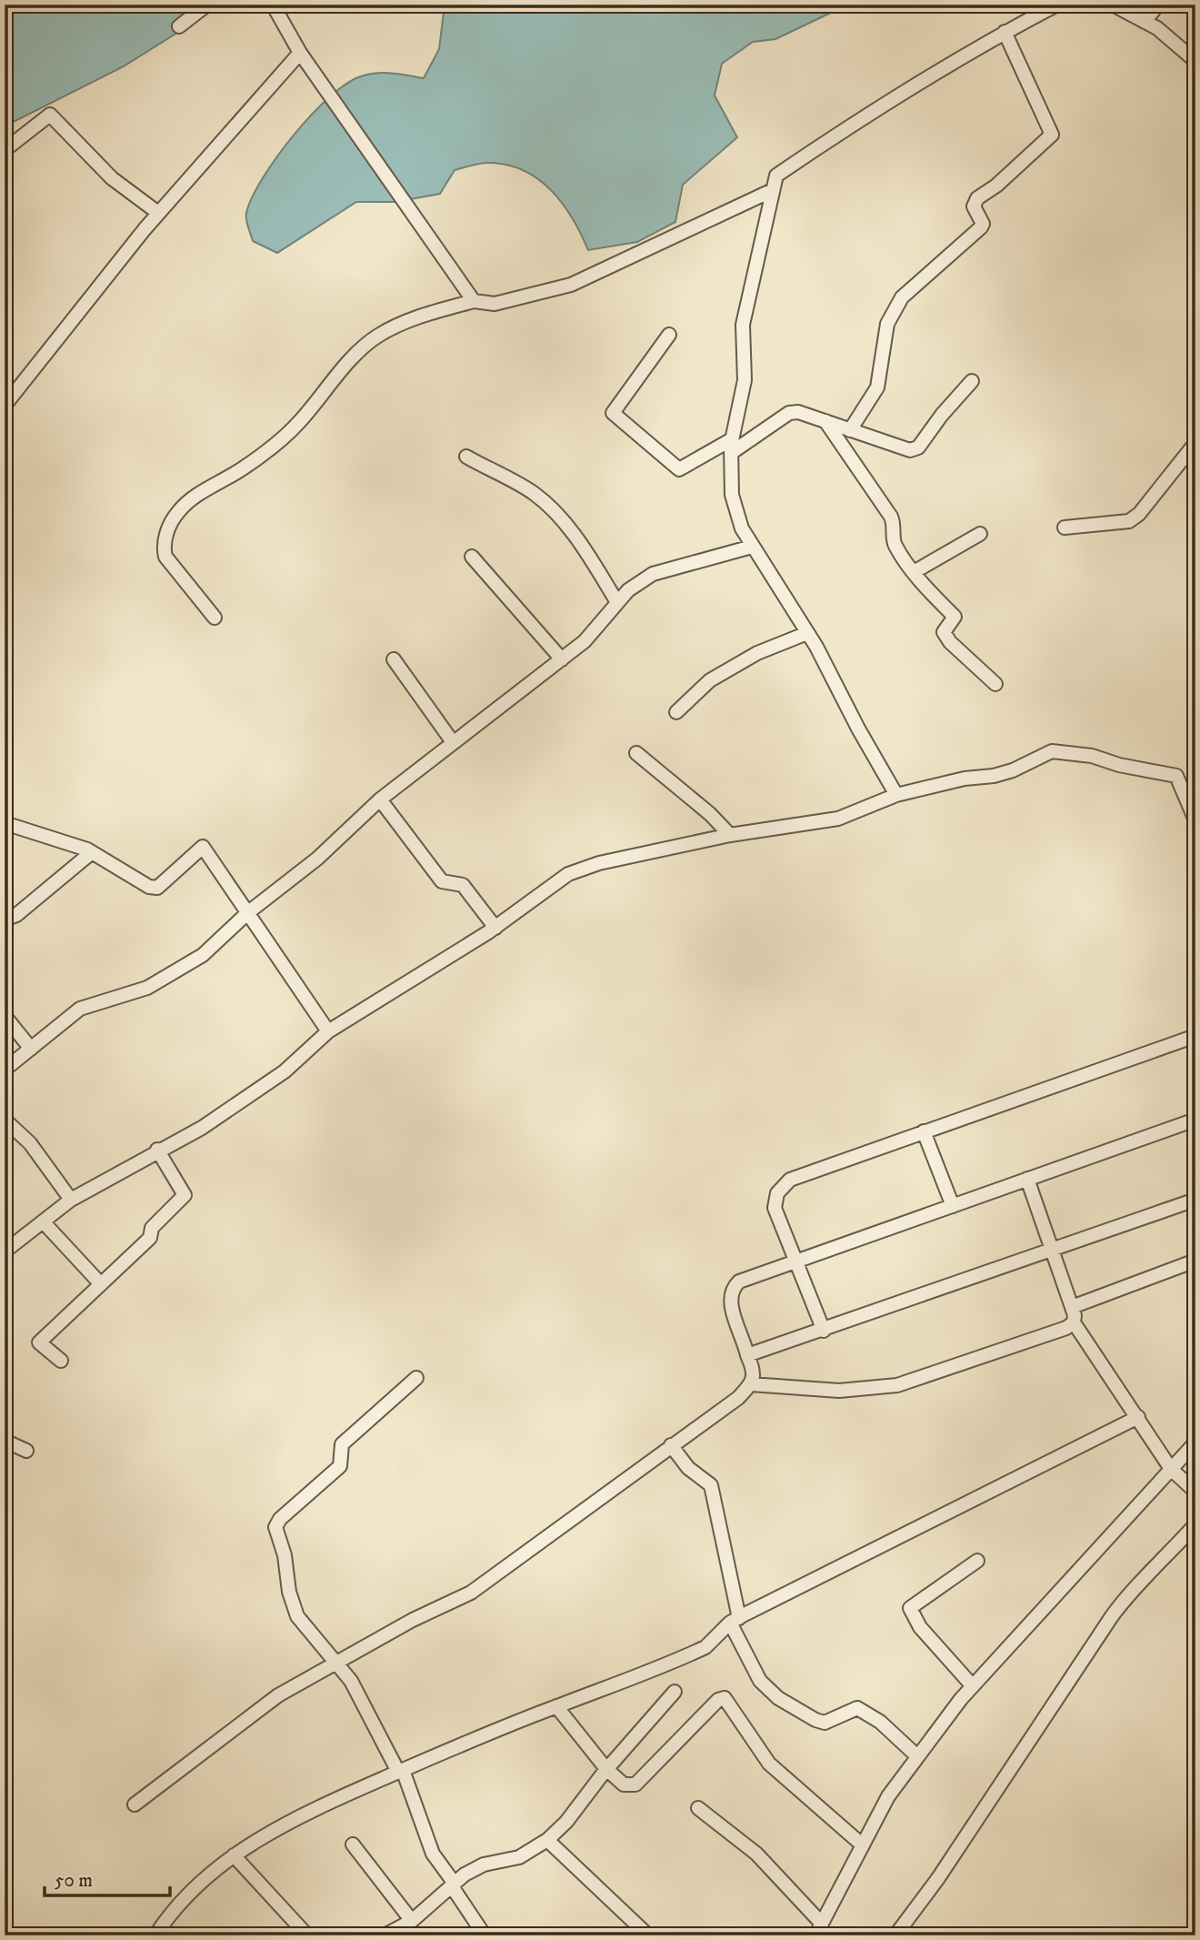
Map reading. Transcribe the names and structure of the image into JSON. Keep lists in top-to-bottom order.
{
  "scale_bar": "50 m"
}
